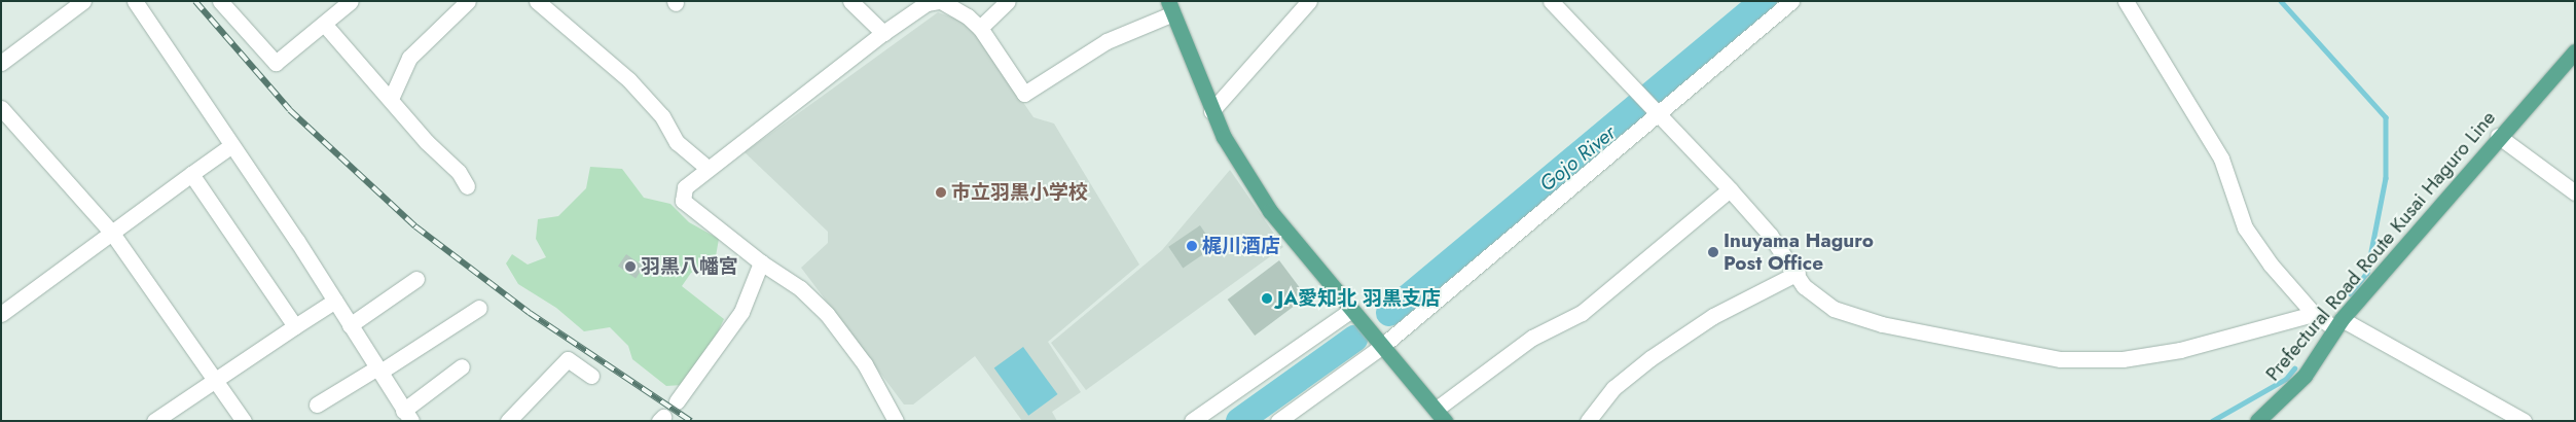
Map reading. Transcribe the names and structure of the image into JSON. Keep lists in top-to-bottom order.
{
  "streets": {
    "main road": ["Prefectural Road Route Kusai Haguro Line"]
  },
  "water": ["Gojo River"],
  "places": [
    "市立羽黒小学校",
    "梶川酒店",
    "Inuyama Haguro Post Office",
    "羽黒八幡宮",
    "JA愛知北 羽黒支店"
  ]
}
